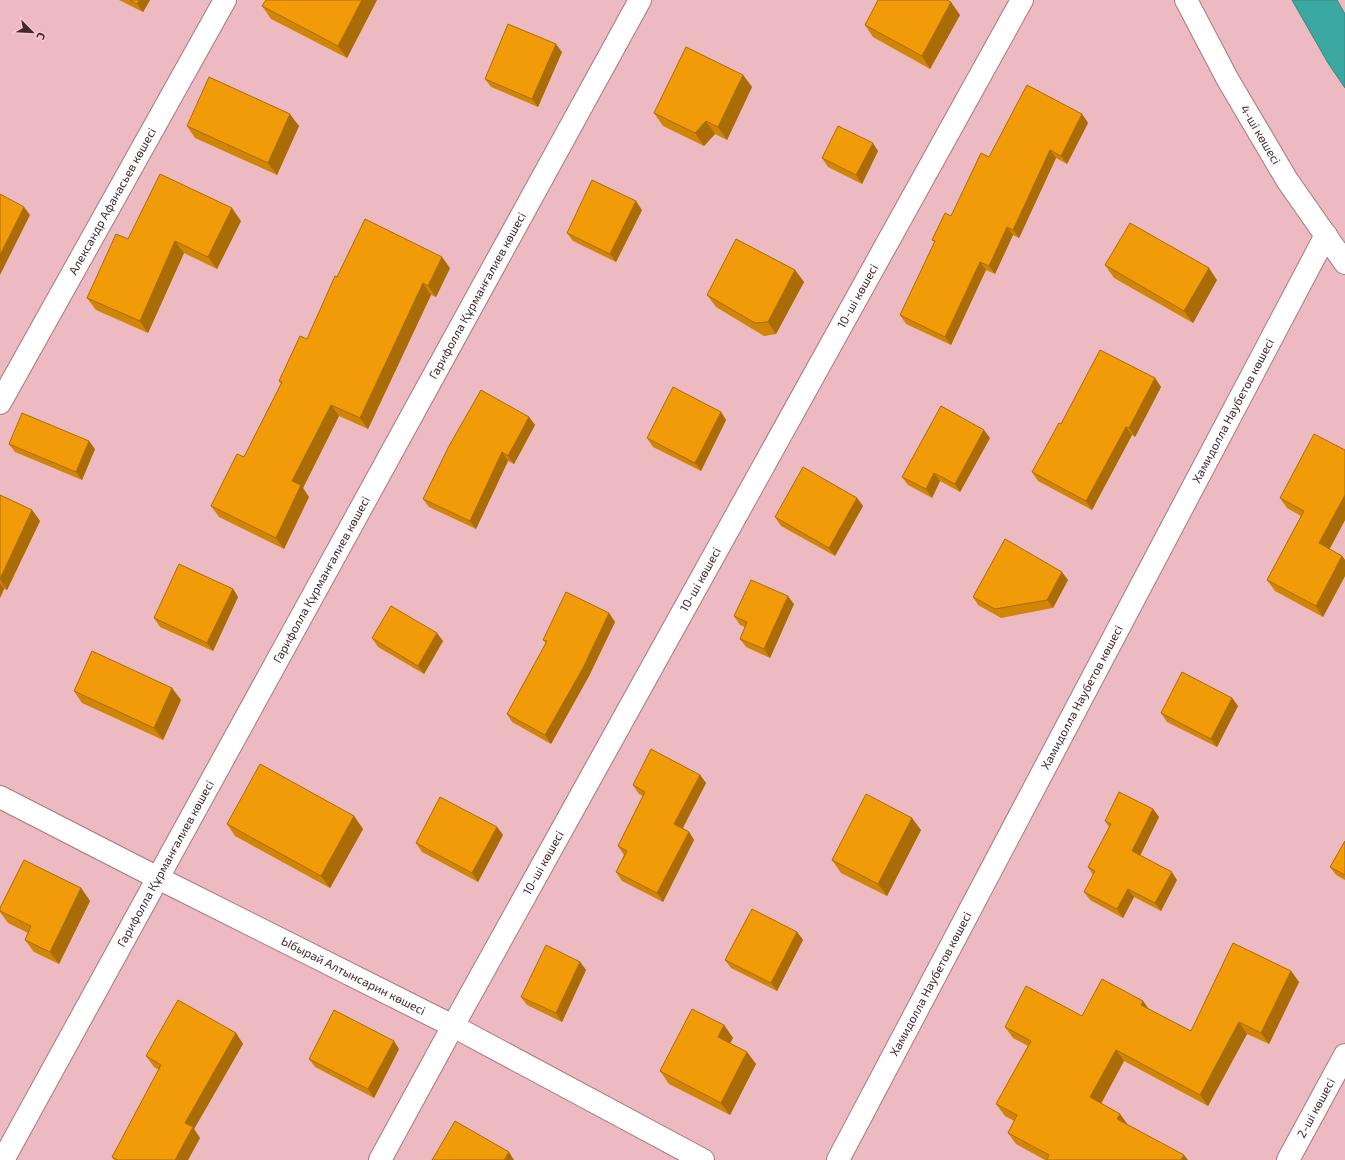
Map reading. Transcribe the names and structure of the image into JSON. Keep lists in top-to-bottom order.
{
  "streets": {
    "street": [
      "4-ші көшесі",
      "Александр Афанасьев көшесі",
      "Гарифолла Құрманғалиев көшесі",
      "10-ші көшесі",
      "Хамидолла Наубетов көшесі",
      "Ыбырай Алтынсарин көшесі",
      "2-ші көшесі"
    ]
  },
  "crossings": [
    ["4-ші көшесі", "Хамидолла Наубетов көшесі"],
    ["Гарифолла Құрманғалиев көшесі", "Ыбырай Алтынсарин көшесі"],
    ["10-ші көшесі", "Ыбырай Алтынсарин көшесі"]
  ],
  "north": "bottom right"
}
